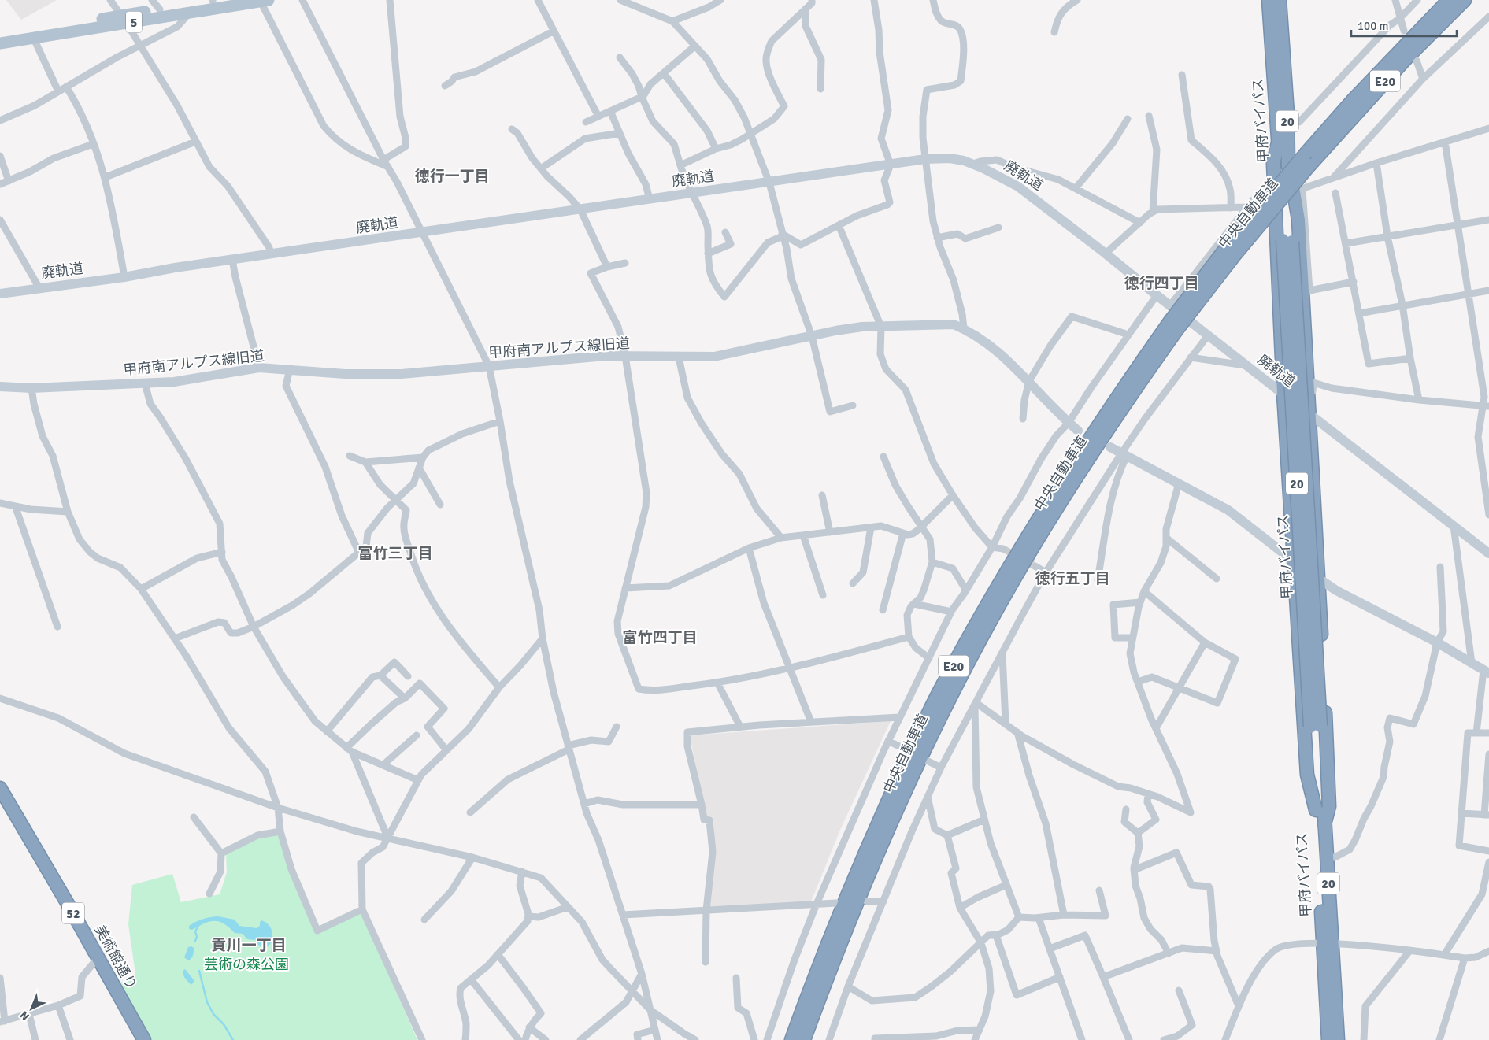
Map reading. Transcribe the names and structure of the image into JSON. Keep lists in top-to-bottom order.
{
  "streets": {
    "highway": [
      "E20",
      "甲府バイパス",
      "20",
      "中央自動車道",
      "52",
      "美術館通り"
    ],
    "main road": ["5"],
    "street": ["廃軌道", "甲府南アルプス線旧道"]
  },
  "districts": [
    "徳行一丁目",
    "徳行四丁目",
    "富竹三丁目",
    "徳行五丁目",
    "富竹四丁目",
    "貢川一丁目"
  ],
  "parks": ["芸術の森公園"],
  "scale_bar": "100 m",
  "north": "bottom left"
}
